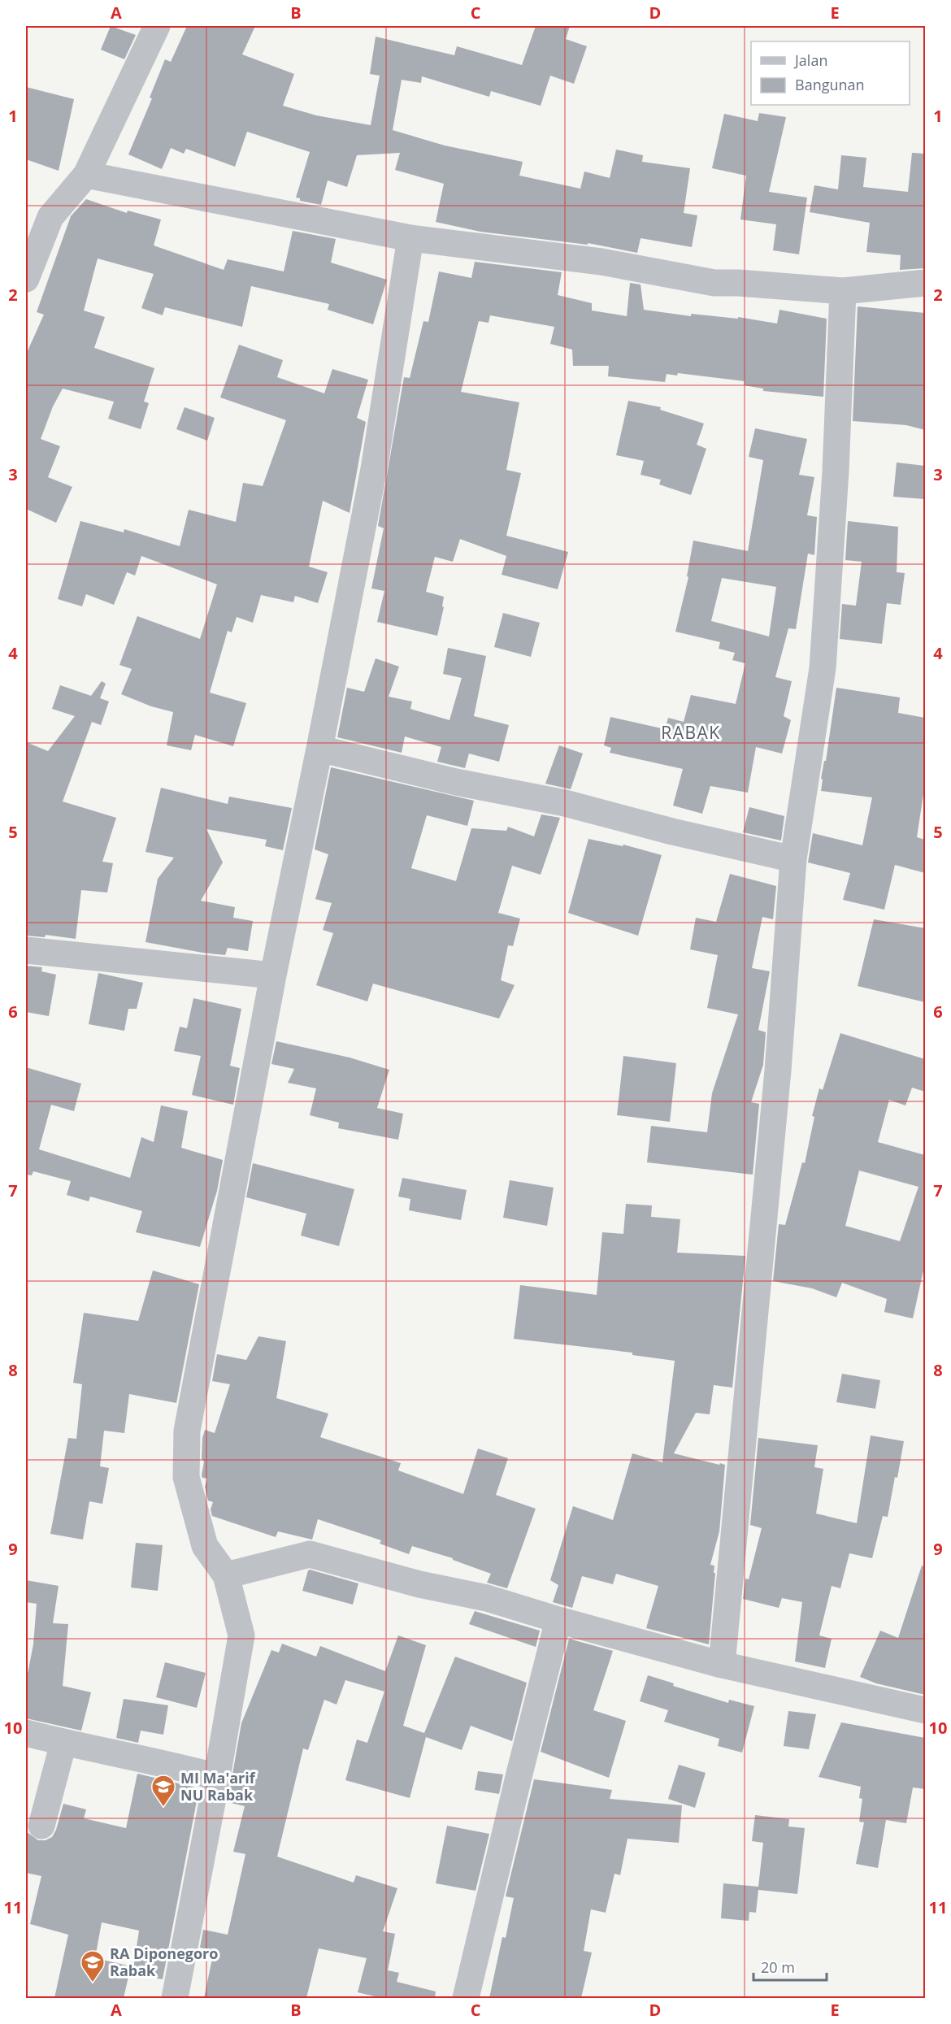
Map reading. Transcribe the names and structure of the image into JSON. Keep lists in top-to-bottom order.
{
  "districts": ["RABAK"],
  "places": {
    "school or university": ["MI Ma'arif NU Rabak", "RA Diponegoro Rabak"]
  },
  "legend": ["Jalan", "Bangunan"],
  "scale_bar": "20 m",
  "grid": {
    "columns": [
      "A",
      "B",
      "C",
      "D",
      "E"
    ],
    "rows": [
      "1",
      "2",
      "3",
      "4",
      "5",
      "6",
      "7",
      "8",
      "9",
      "10",
      "11"
    ]
  }
}
